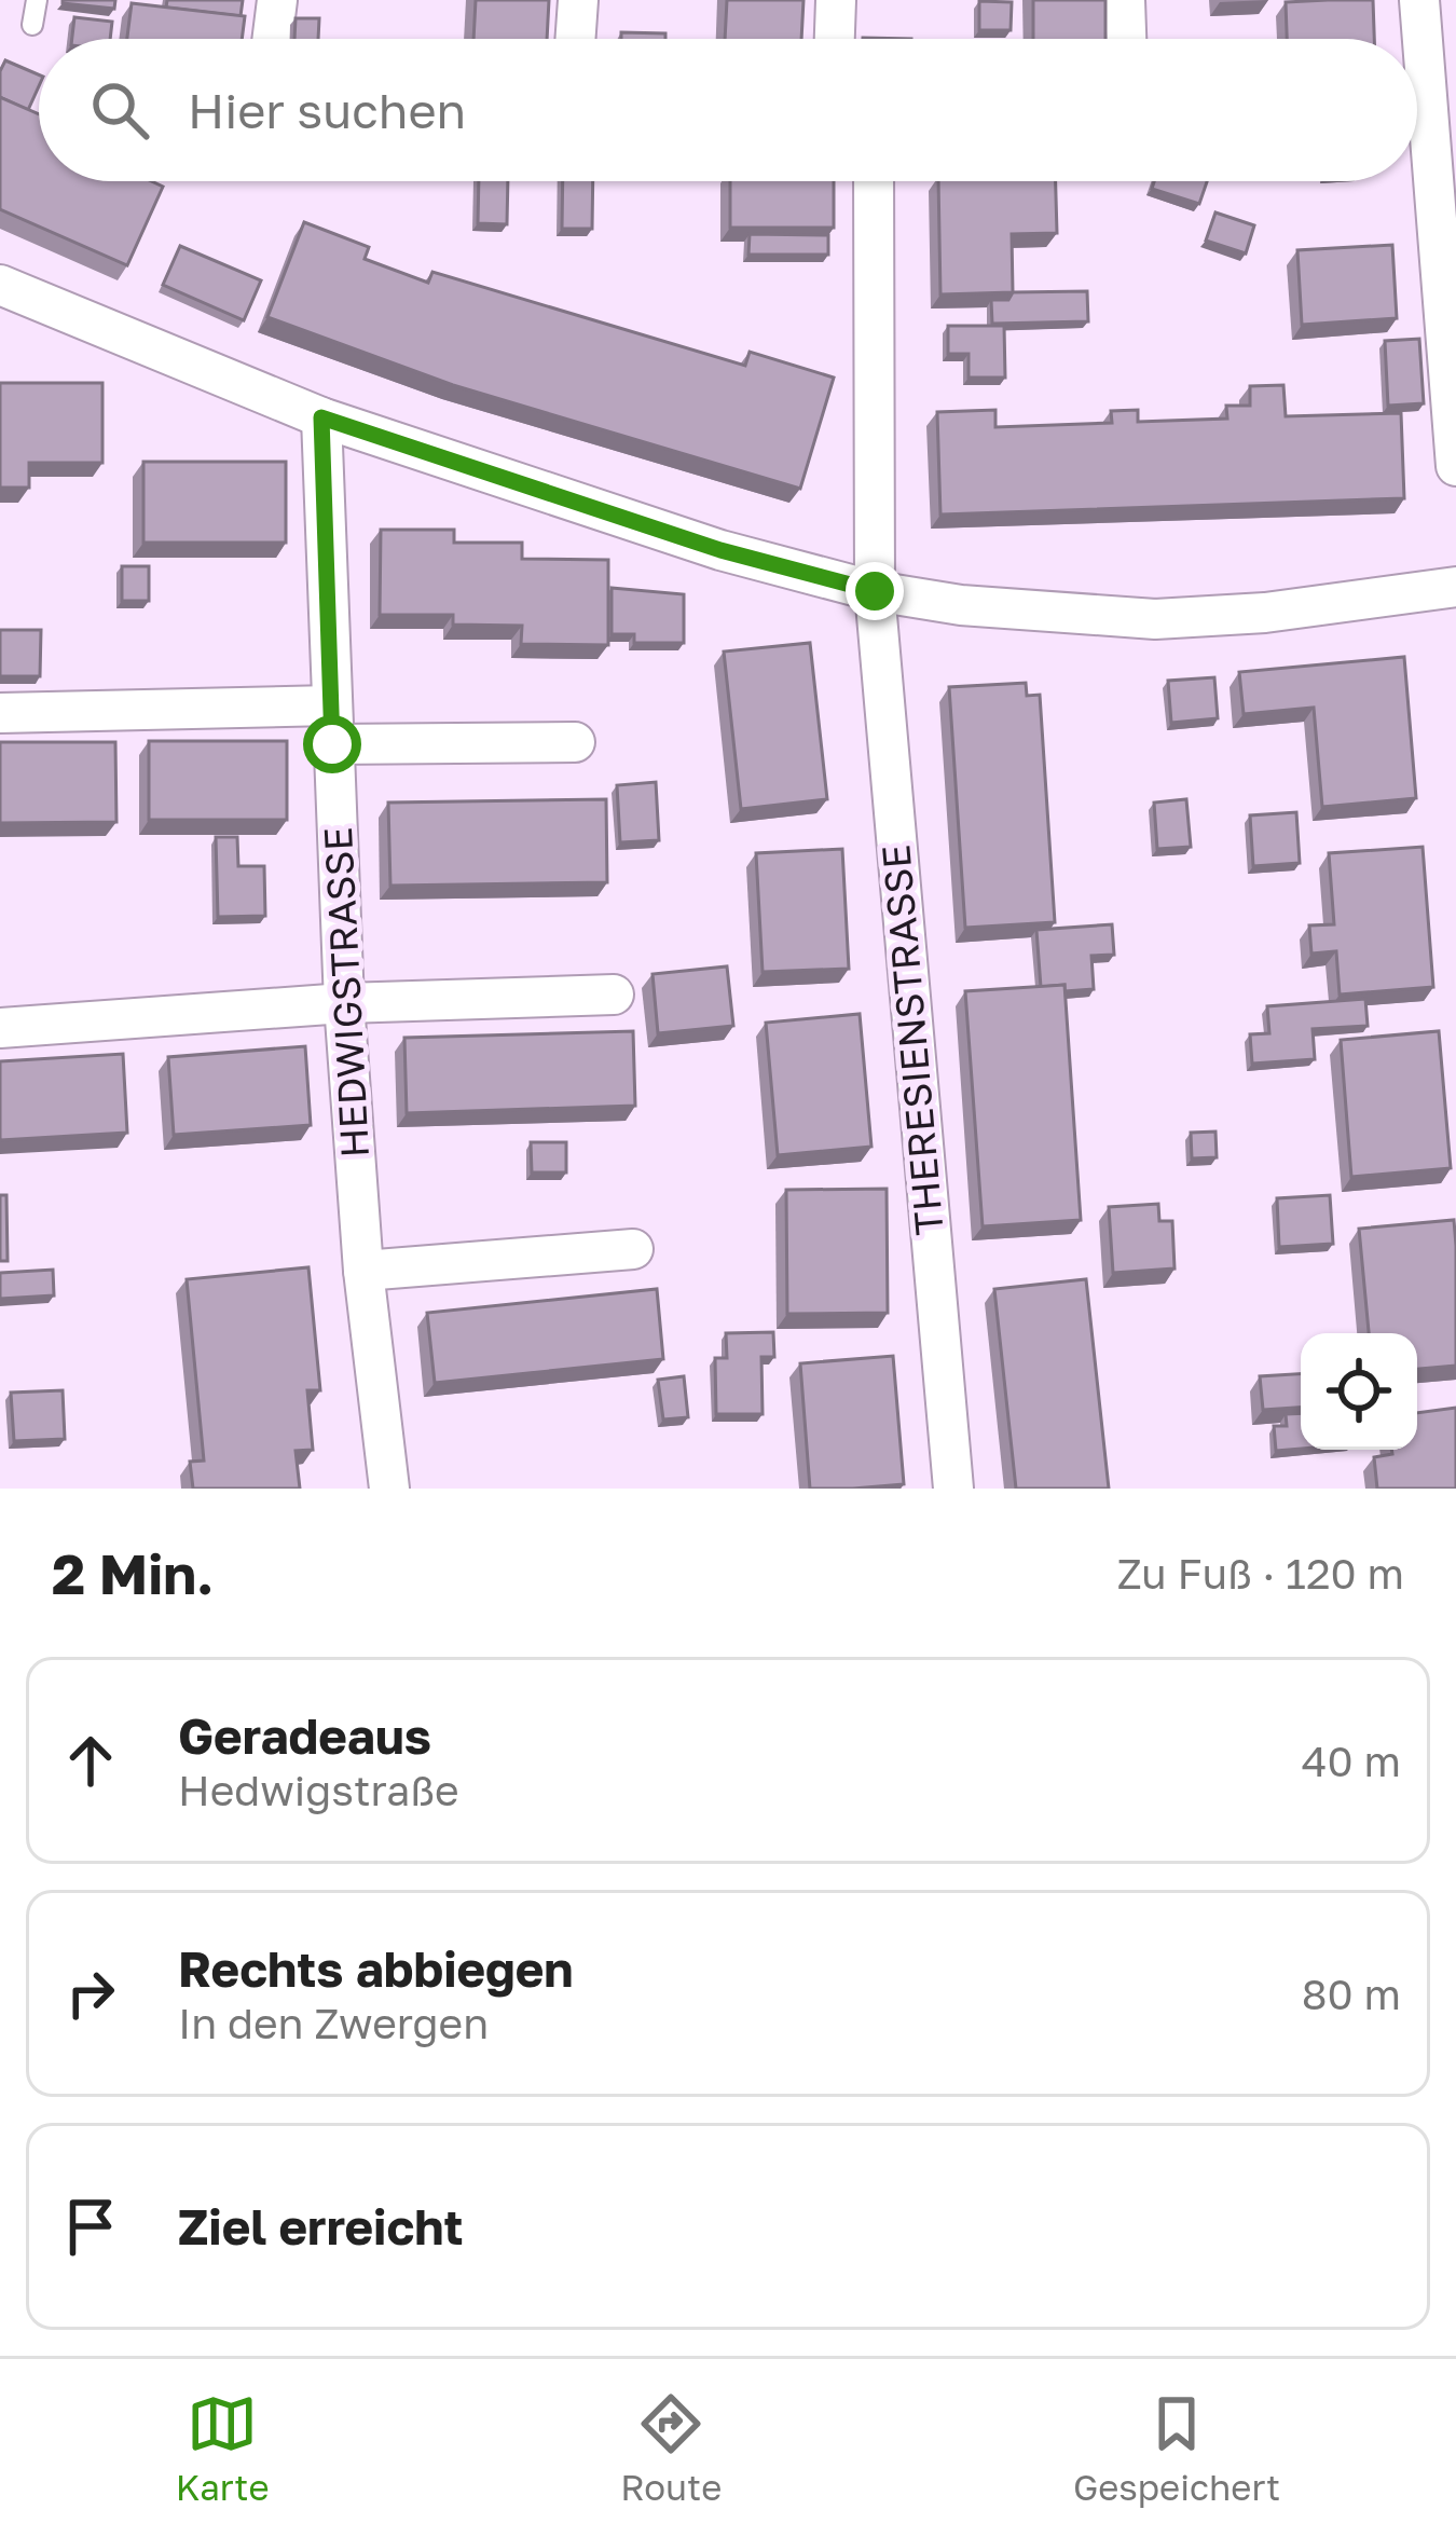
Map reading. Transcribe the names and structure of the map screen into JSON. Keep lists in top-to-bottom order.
{
  "streets": {
    "street": ["HEDWIGSTRASSE", "THERESIENSTRASSE"]
  },
  "page": {
    "search": "Hier suchen",
    "heading": ["2 Min.", "Zu Fuß · 120 m"],
    "list": [
      ["Geradeaus", "Hedwigstraße", "40 m"],
      ["Rechts abbiegen", "In den Zwergen", "80 m"],
      "Ziel erreicht"
    ],
    "nav": ["Karte", "Route", "Gespeichert"]
  }
}
